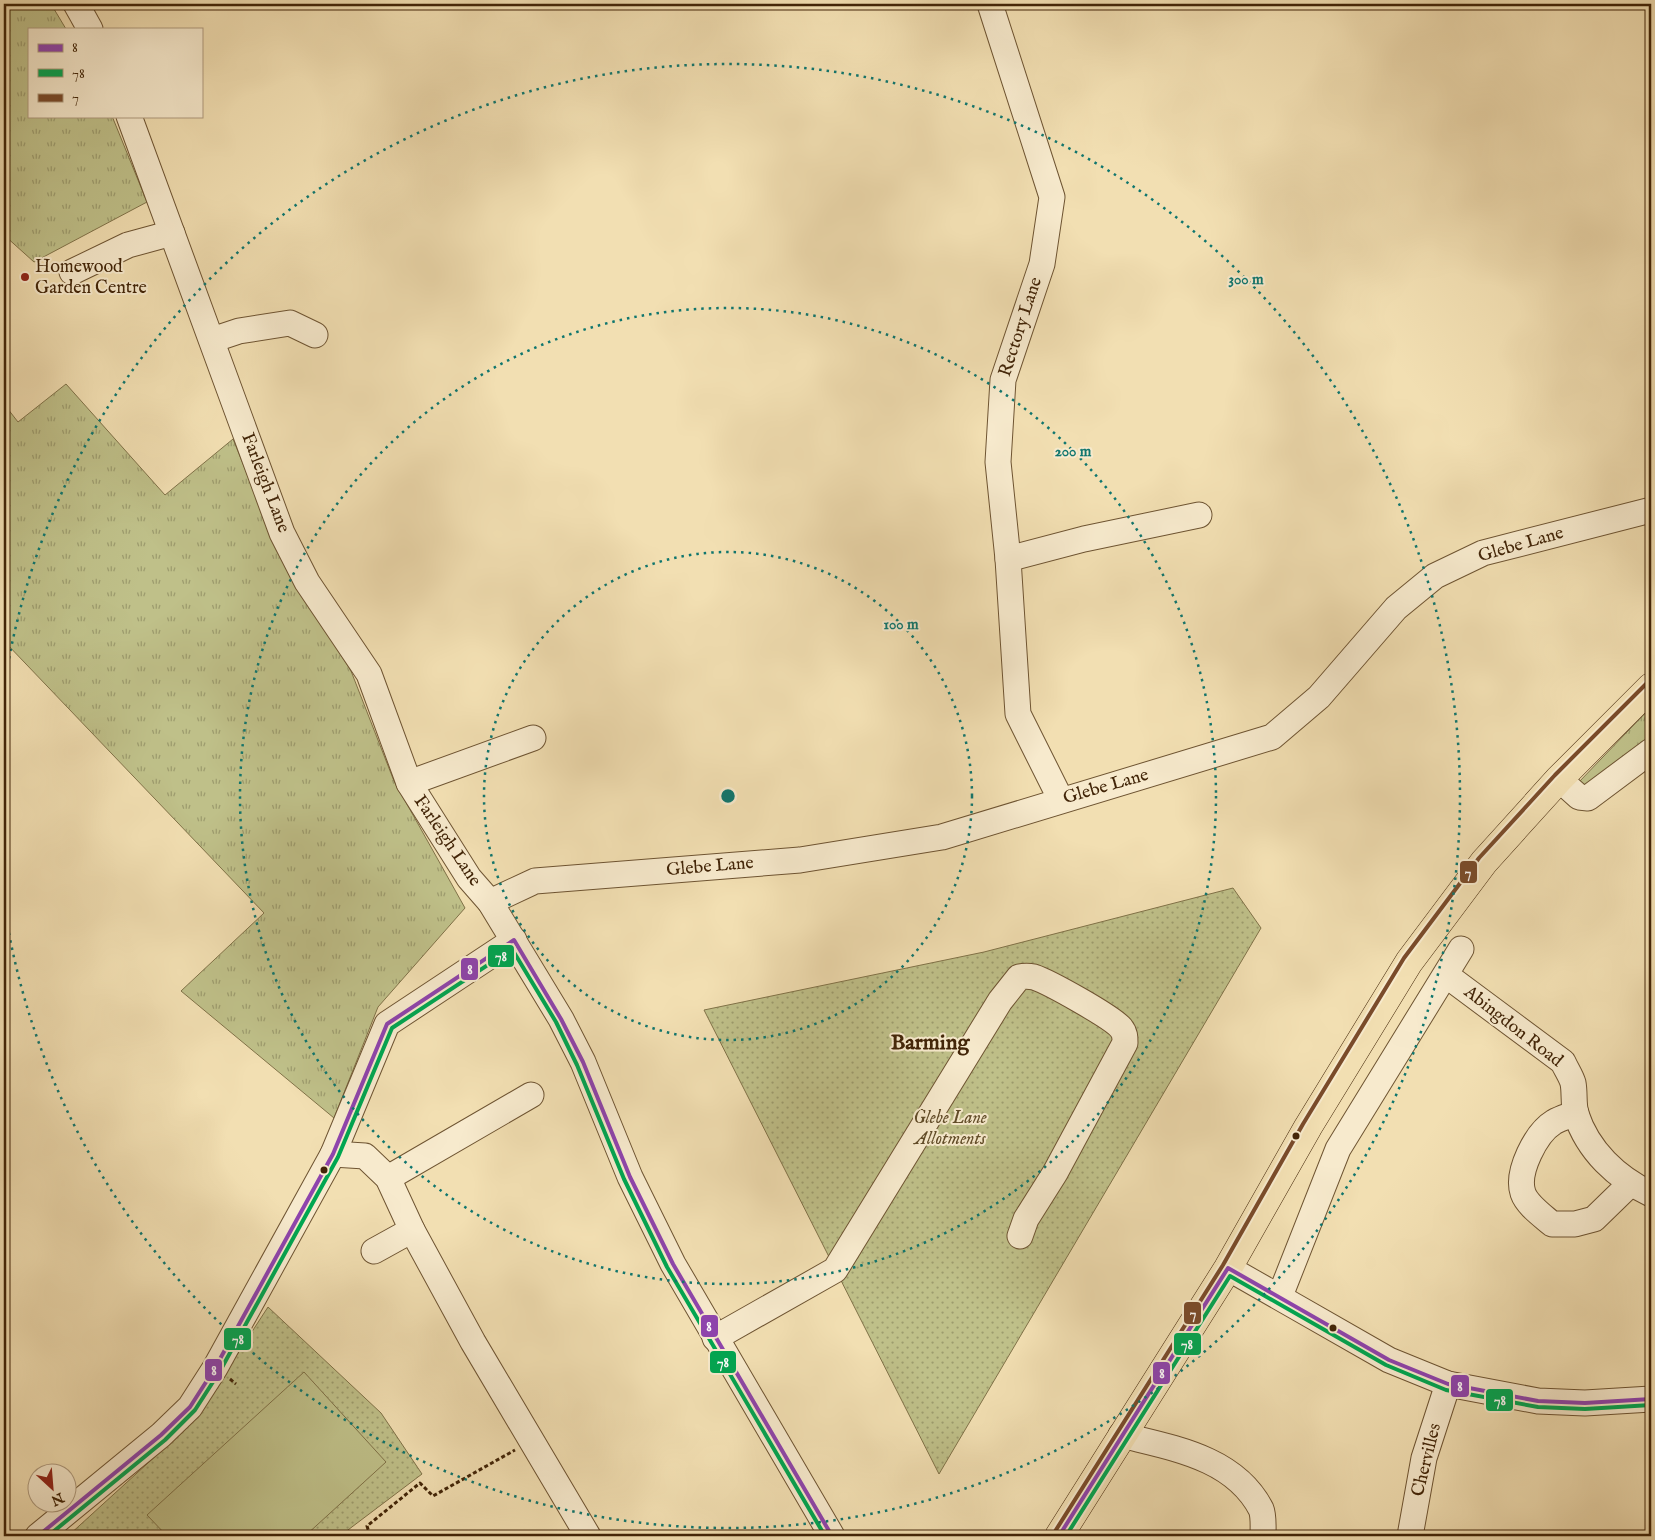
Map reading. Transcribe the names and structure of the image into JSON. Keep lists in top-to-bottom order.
{
  "streets": {
    "street": [
      "Rectory Lane",
      "Farleigh Lane",
      "Glebe Lane",
      "Abingdon Road",
      "Chervilles"
    ]
  },
  "crossings": [
    ["Rectory Lane", "Glebe Lane"],
    ["Farleigh Lane", "Glebe Lane"]
  ],
  "districts": ["Barming"],
  "parks": ["Glebe Lane Allotments"],
  "places": ["Homewood Garden Centre"],
  "lines": ["transit line 7", "transit line 8", "transit line 78"],
  "legend": ["8", "78", "7"],
  "north": "bottom right",
  "rings": ["300 m", "200 m", "100 m"]
}
